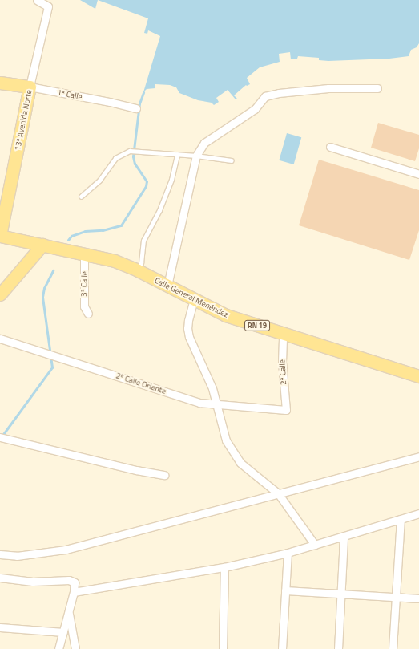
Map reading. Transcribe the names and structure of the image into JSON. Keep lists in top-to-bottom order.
{
  "streets": {
    "main road": ["13ª Avenida Norte", "Calle General Menéndez", "RN 19"],
    "street": [
      "1ª Calle",
      "3ª Calle",
      "2ª Calle",
      "2ª Calle Oriente"
    ]
  },
  "crossings": [
    ["1ª Calle", "13ª Avenida Norte"],
    ["13ª Avenida Norte", "Calle General Menéndez"],
    ["3ª Calle", "Calle General Menéndez"],
    ["Calle General Menéndez", "2ª Calle"],
    ["2ª Calle", "2ª Calle Oriente"]
  ]
}
